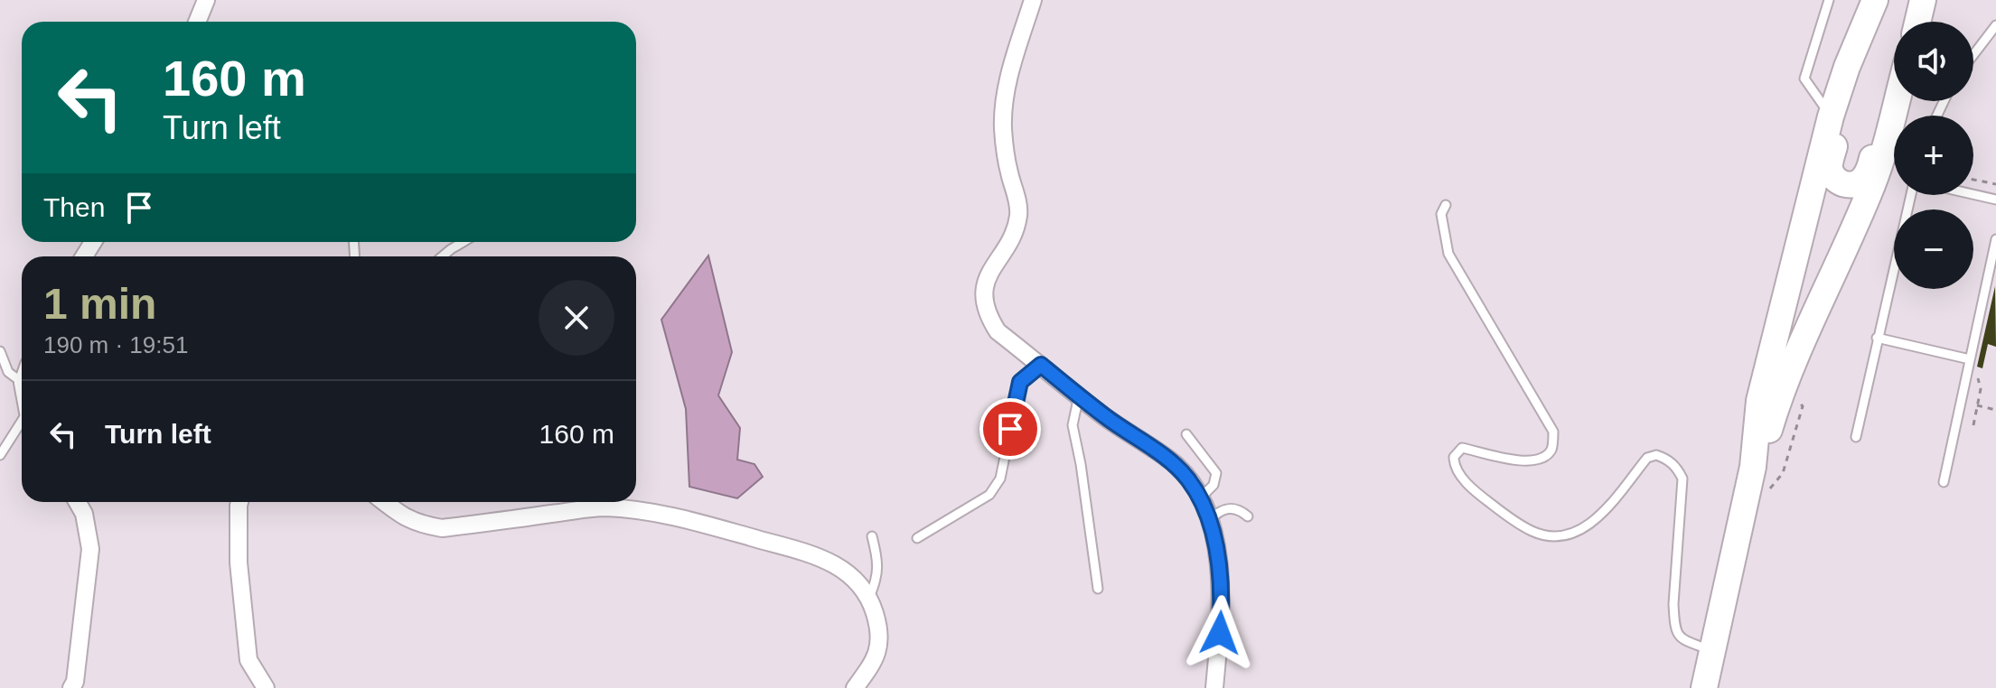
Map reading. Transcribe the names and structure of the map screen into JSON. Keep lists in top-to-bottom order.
{
  "page": {
    "map_buttons": ["+", "−"],
    "turn": ["160 m", "Turn left"],
    "then": "Then",
    "heading": ["1 min", "190 m · 19:51"],
    "list": [
      {
        "name": "Turn left",
        "value": "160 m"
      }
    ]
  }
}
